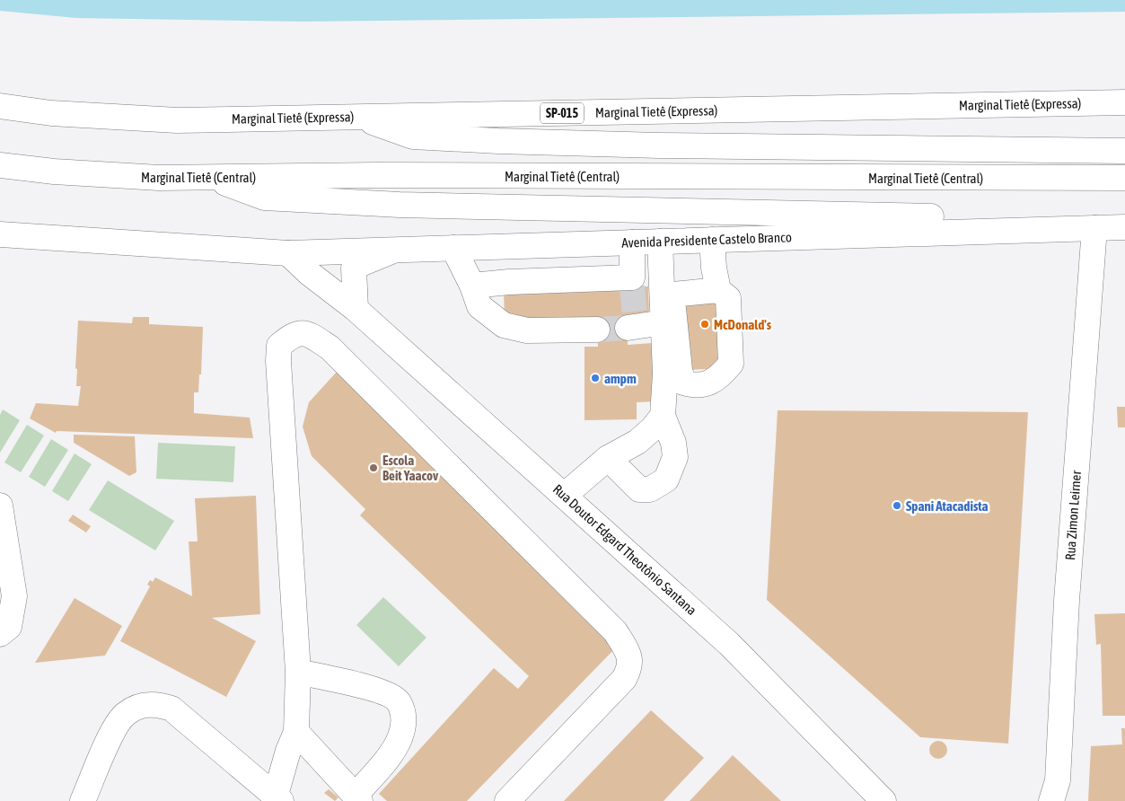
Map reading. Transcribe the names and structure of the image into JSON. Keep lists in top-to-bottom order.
{
  "streets": {
    "main road": [
      "Marginal Tietê (Expressa)",
      "SP-015",
      "Marginal Tietê (Central)",
      "Avenida Presidente Castelo Branco",
      "Rua Zimon Leirner",
      "Rua Doutor Edgard Theotônio Santana"
    ]
  },
  "crossings": [
    ["Avenida Presidente Castelo Branco", "Rua Zimon Leirner"],
    ["Avenida Presidente Castelo Branco", "Rua Doutor Edgard Theotônio Santana"]
  ],
  "places": [
    "McDonald's",
    "ampm",
    "Escola Beit Yaacov",
    "Spani Atacadista"
  ]
}
